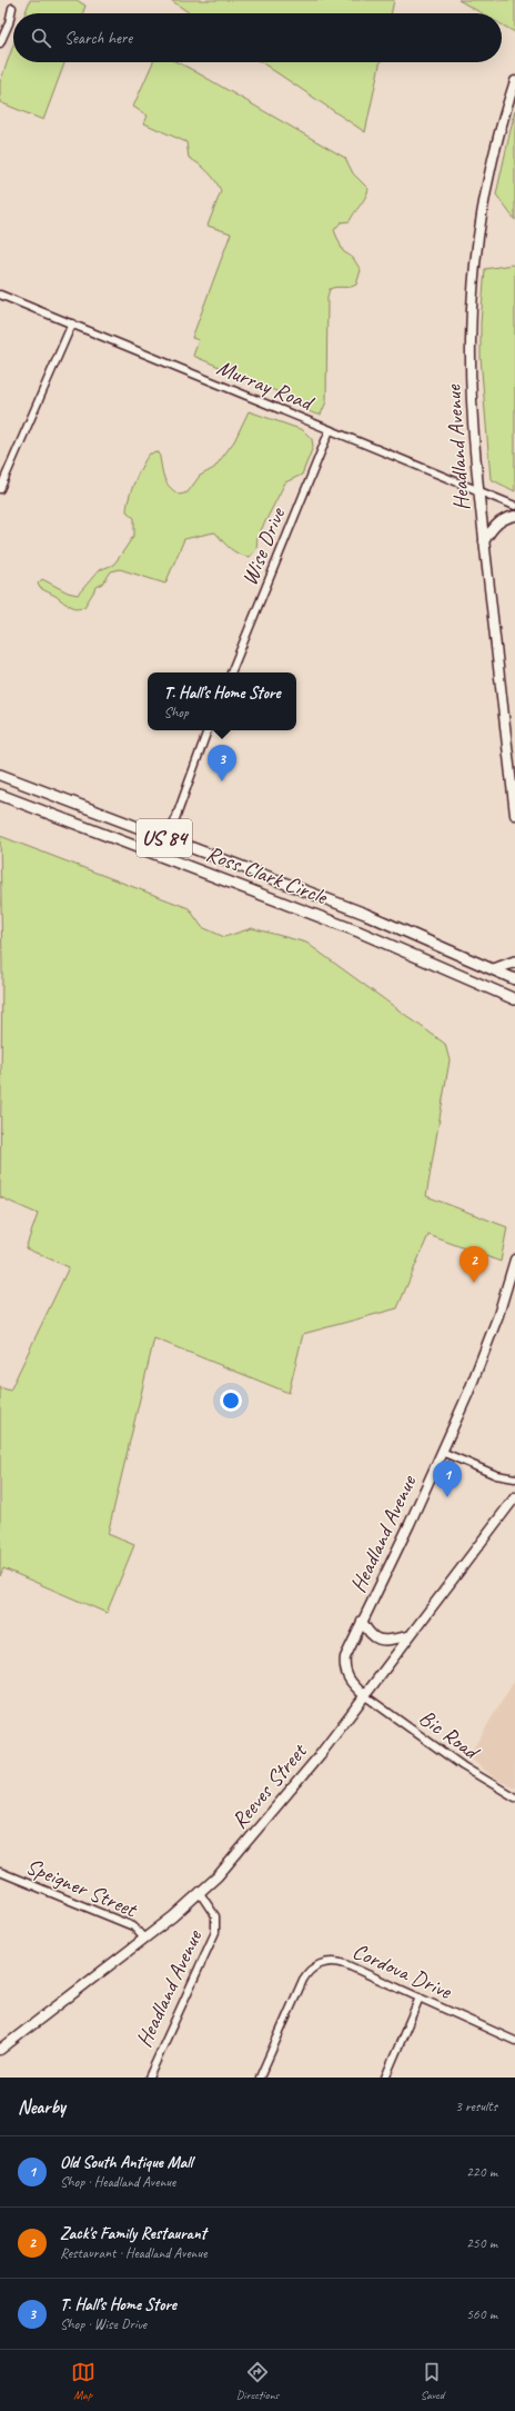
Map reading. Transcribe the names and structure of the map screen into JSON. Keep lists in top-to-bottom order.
{
  "streets": {
    "highway": ["US 84", "Ross Clark Circle"],
    "main road": ["Headland Avenue", "Reeves Street"],
    "street": [
      "Murray Road",
      "Wise Drive",
      "Bic Road",
      "Speigner Street",
      "Cordova Drive"
    ]
  },
  "crossings": [
    ["Murray Road", "Headland Avenue"],
    ["Murray Road", "Wise Drive"],
    ["Headland Avenue", "Bic Road"],
    ["Headland Avenue", "Reeves Street"],
    ["Bic Road", "Reeves Street"],
    ["Reeves Street", "Speigner Street"]
  ],
  "page": {
    "search": "Search here",
    "popup": ["T. Hall’s Home Store", "Shop"],
    "pins": ["3", "2", "1"],
    "heading": ["Nearby", "3 results"],
    "list": [
      {
        "mark": "1",
        "name": "Old South Antique Mall",
        "note": "Shop · Headland Avenue",
        "value": "220 m"
      },
      {
        "mark": "2",
        "name": "Zack's Family Restaurant",
        "note": "Restaurant · Headland Avenue",
        "value": "250 m"
      },
      {
        "mark": "3",
        "name": "T. Hall’s Home Store",
        "note": "Shop · Wise Drive",
        "value": "560 m"
      }
    ],
    "nav": ["Map", "Directions", "Saved"]
  }
}
